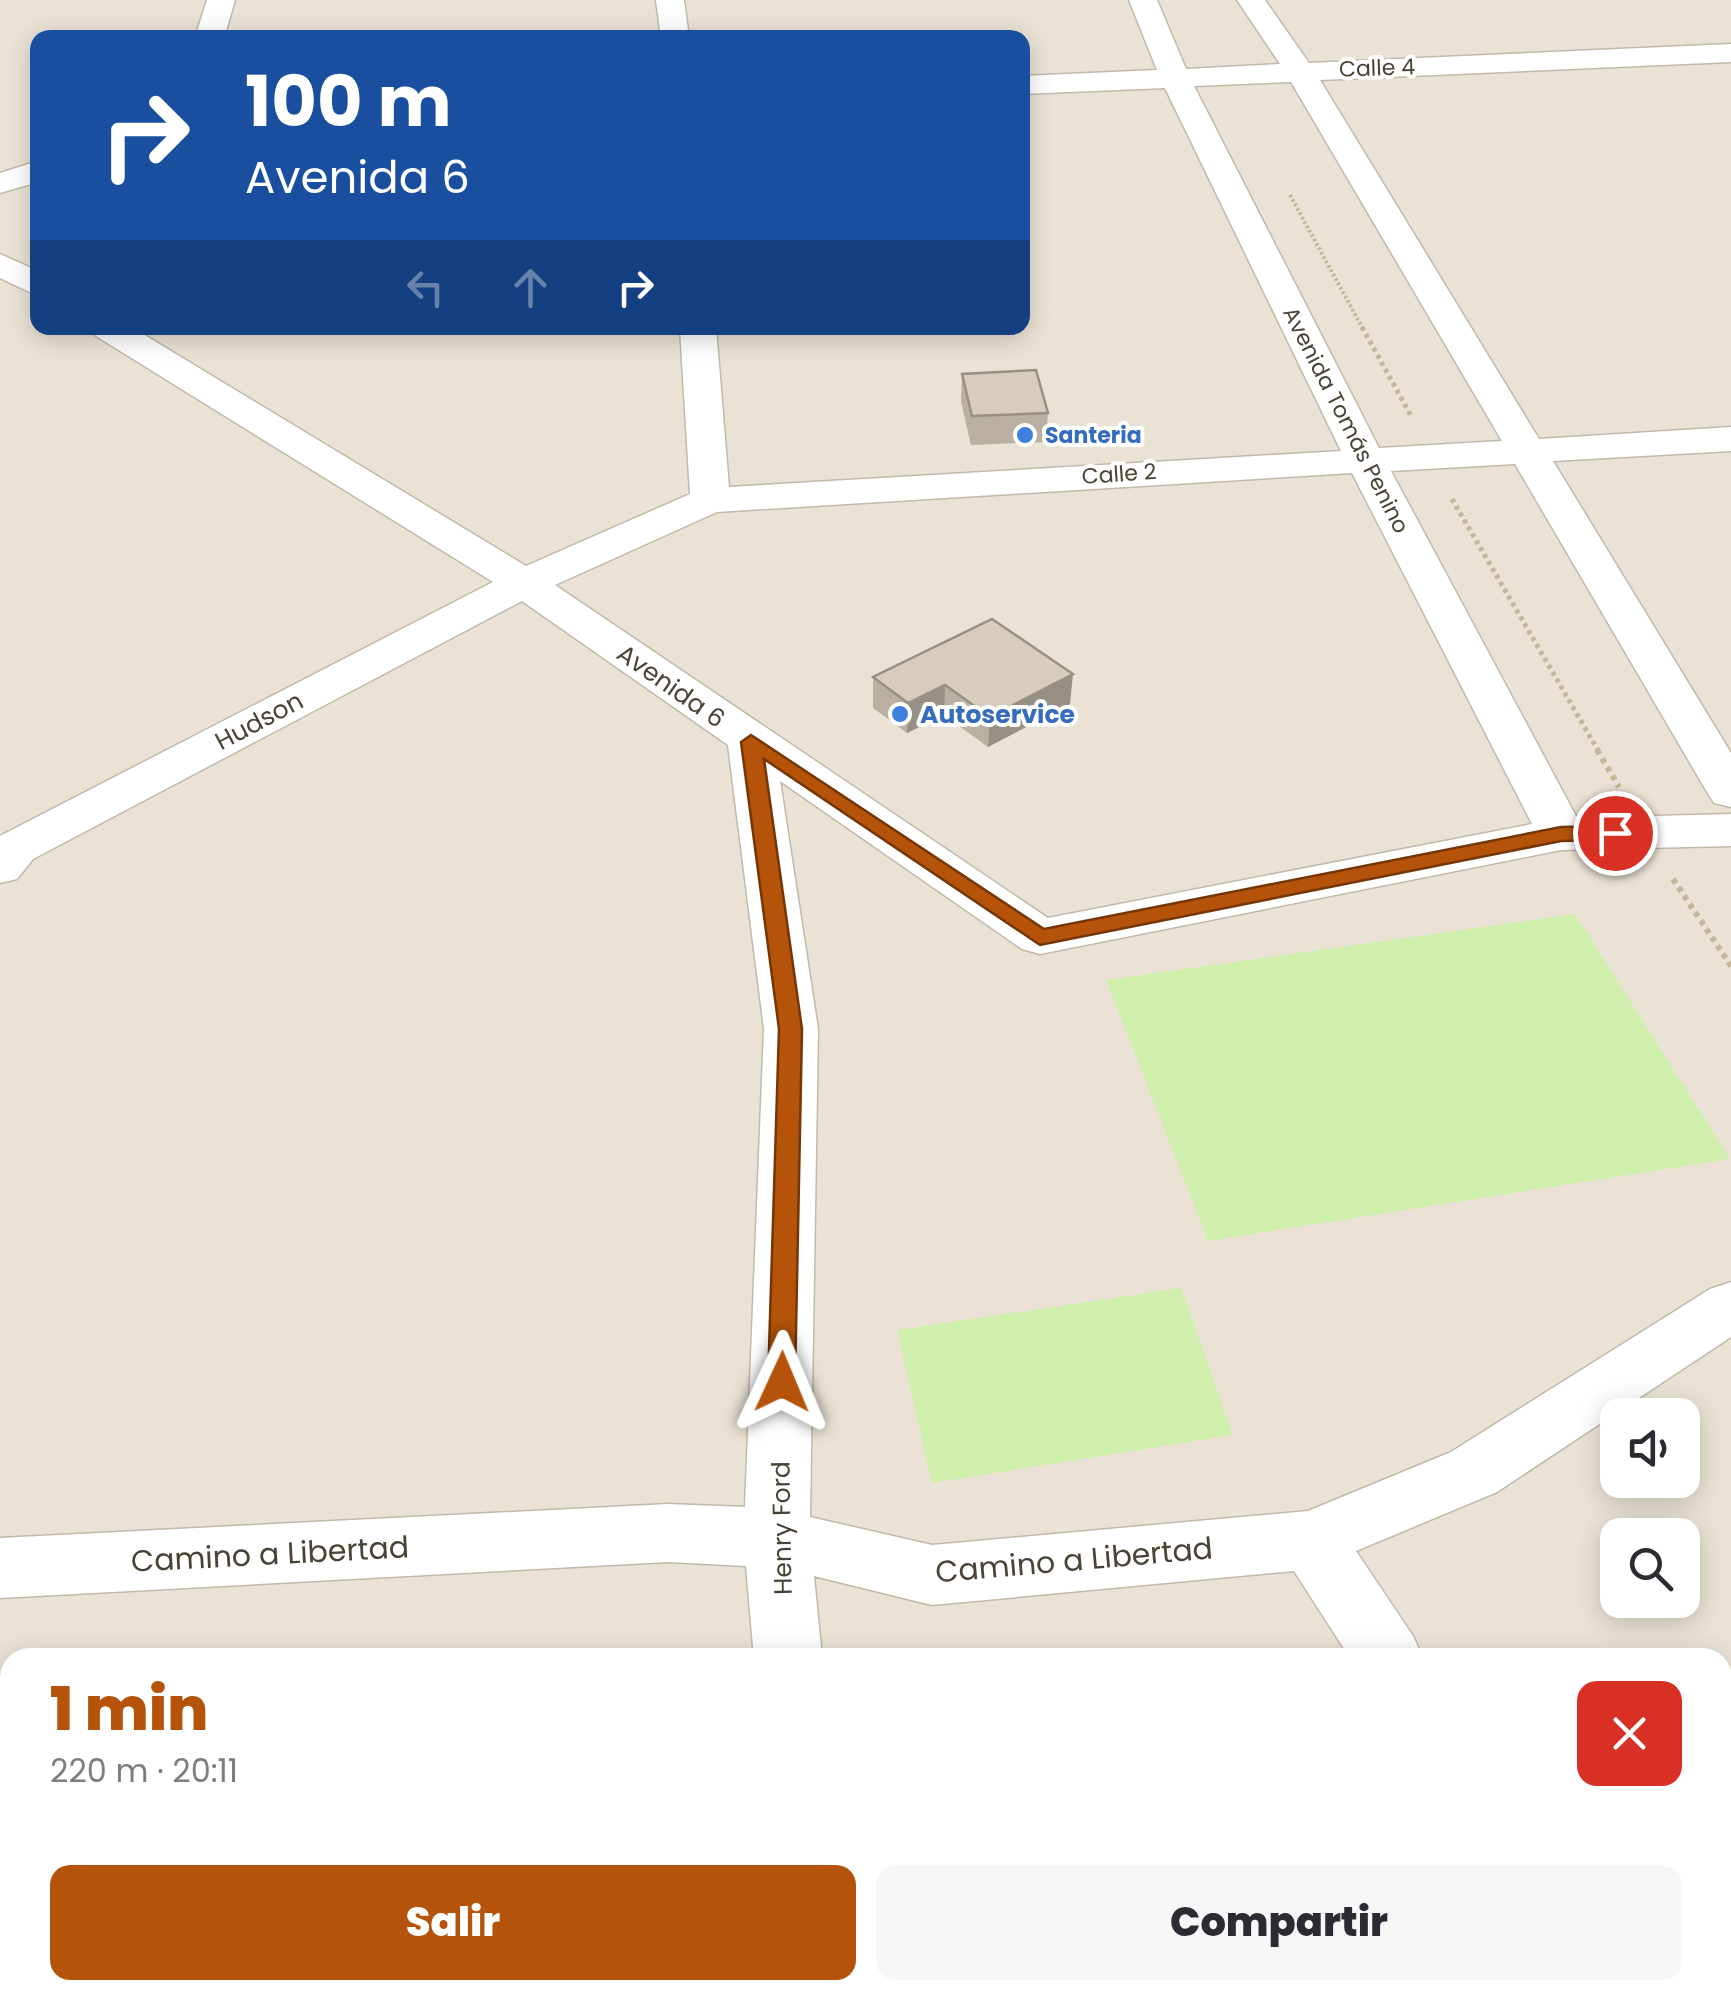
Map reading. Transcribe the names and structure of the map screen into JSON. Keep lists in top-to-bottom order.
{
  "streets": {
    "street": [
      "Calle 4",
      "Avenida Tomás Penino",
      "Calle 2",
      "Avenida 6",
      "Hudson",
      "Henry Ford",
      "Camino a Libertad"
    ]
  },
  "crossings": [
    ["Calle 4", "Avenida Tomás Penino"],
    ["Avenida Tomás Penino", "Calle 2"],
    ["Avenida Tomás Penino", "Avenida 6"],
    ["Calle 2", "Avenida 6"],
    ["Calle 2", "Hudson"],
    ["Avenida 6", "Hudson"],
    ["Avenida 6", "Henry Ford"],
    ["Henry Ford", "Camino a Libertad"]
  ],
  "places": ["Santeria", "Autoservice"],
  "page": {
    "turn": ["100 m", "Avenida 6"],
    "heading": ["1 min", "220 m · 20:11"],
    "buttons": ["Salir", "Compartir"]
  }
}
